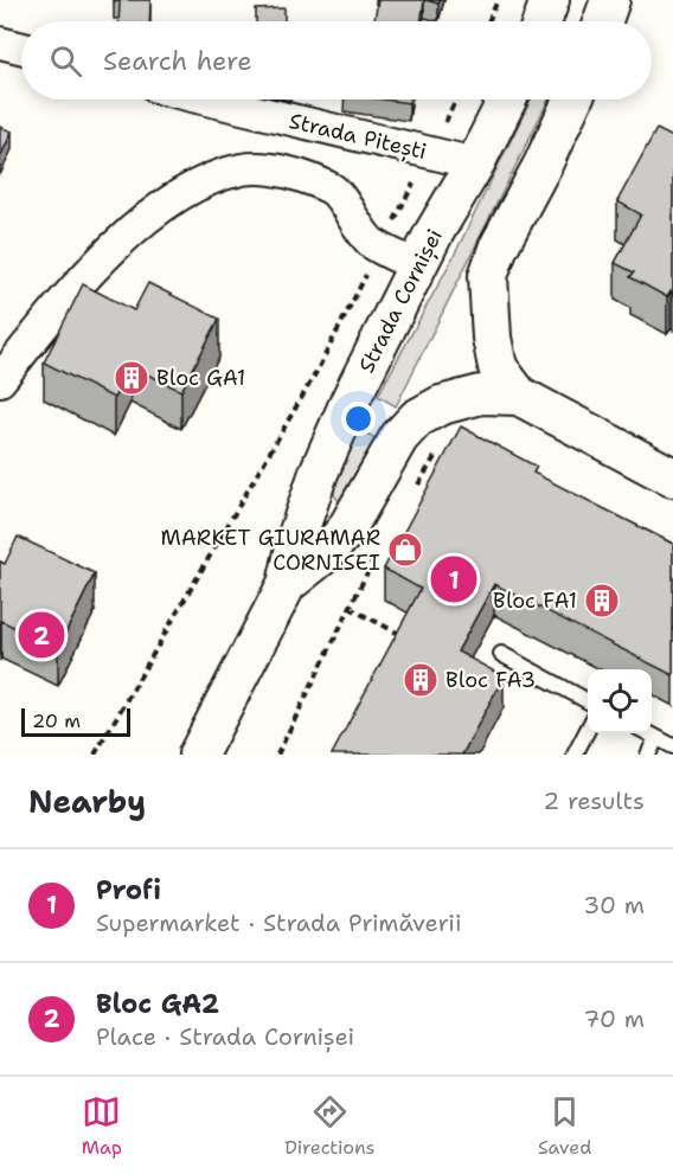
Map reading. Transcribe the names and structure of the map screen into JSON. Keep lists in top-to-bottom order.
{
  "streets": {
    "street": ["Strada Pitești", "Strada Cornișei"]
  },
  "crossings": [
    ["Strada Pitești", "Strada Cornișei"]
  ],
  "places": {
    "building": ["Bloc GA1", "Bloc FA1", "Bloc FA3"],
    "shop": ["MARKET GIURAMAR CORNISEI"]
  },
  "scale_bar": "20 m",
  "page": {
    "search": "Search here",
    "pins": ["1", "2"],
    "scale": "20 m",
    "heading": ["Nearby", "2 results"],
    "list": [
      {
        "mark": "1",
        "name": "Profi",
        "note": "Supermarket · Strada Primăverii",
        "value": "30 m"
      },
      {
        "mark": "2",
        "name": "Bloc GA2",
        "note": "Place · Strada Cornișei",
        "value": "70 m"
      }
    ],
    "nav": ["Map", "Directions", "Saved"]
  }
}
